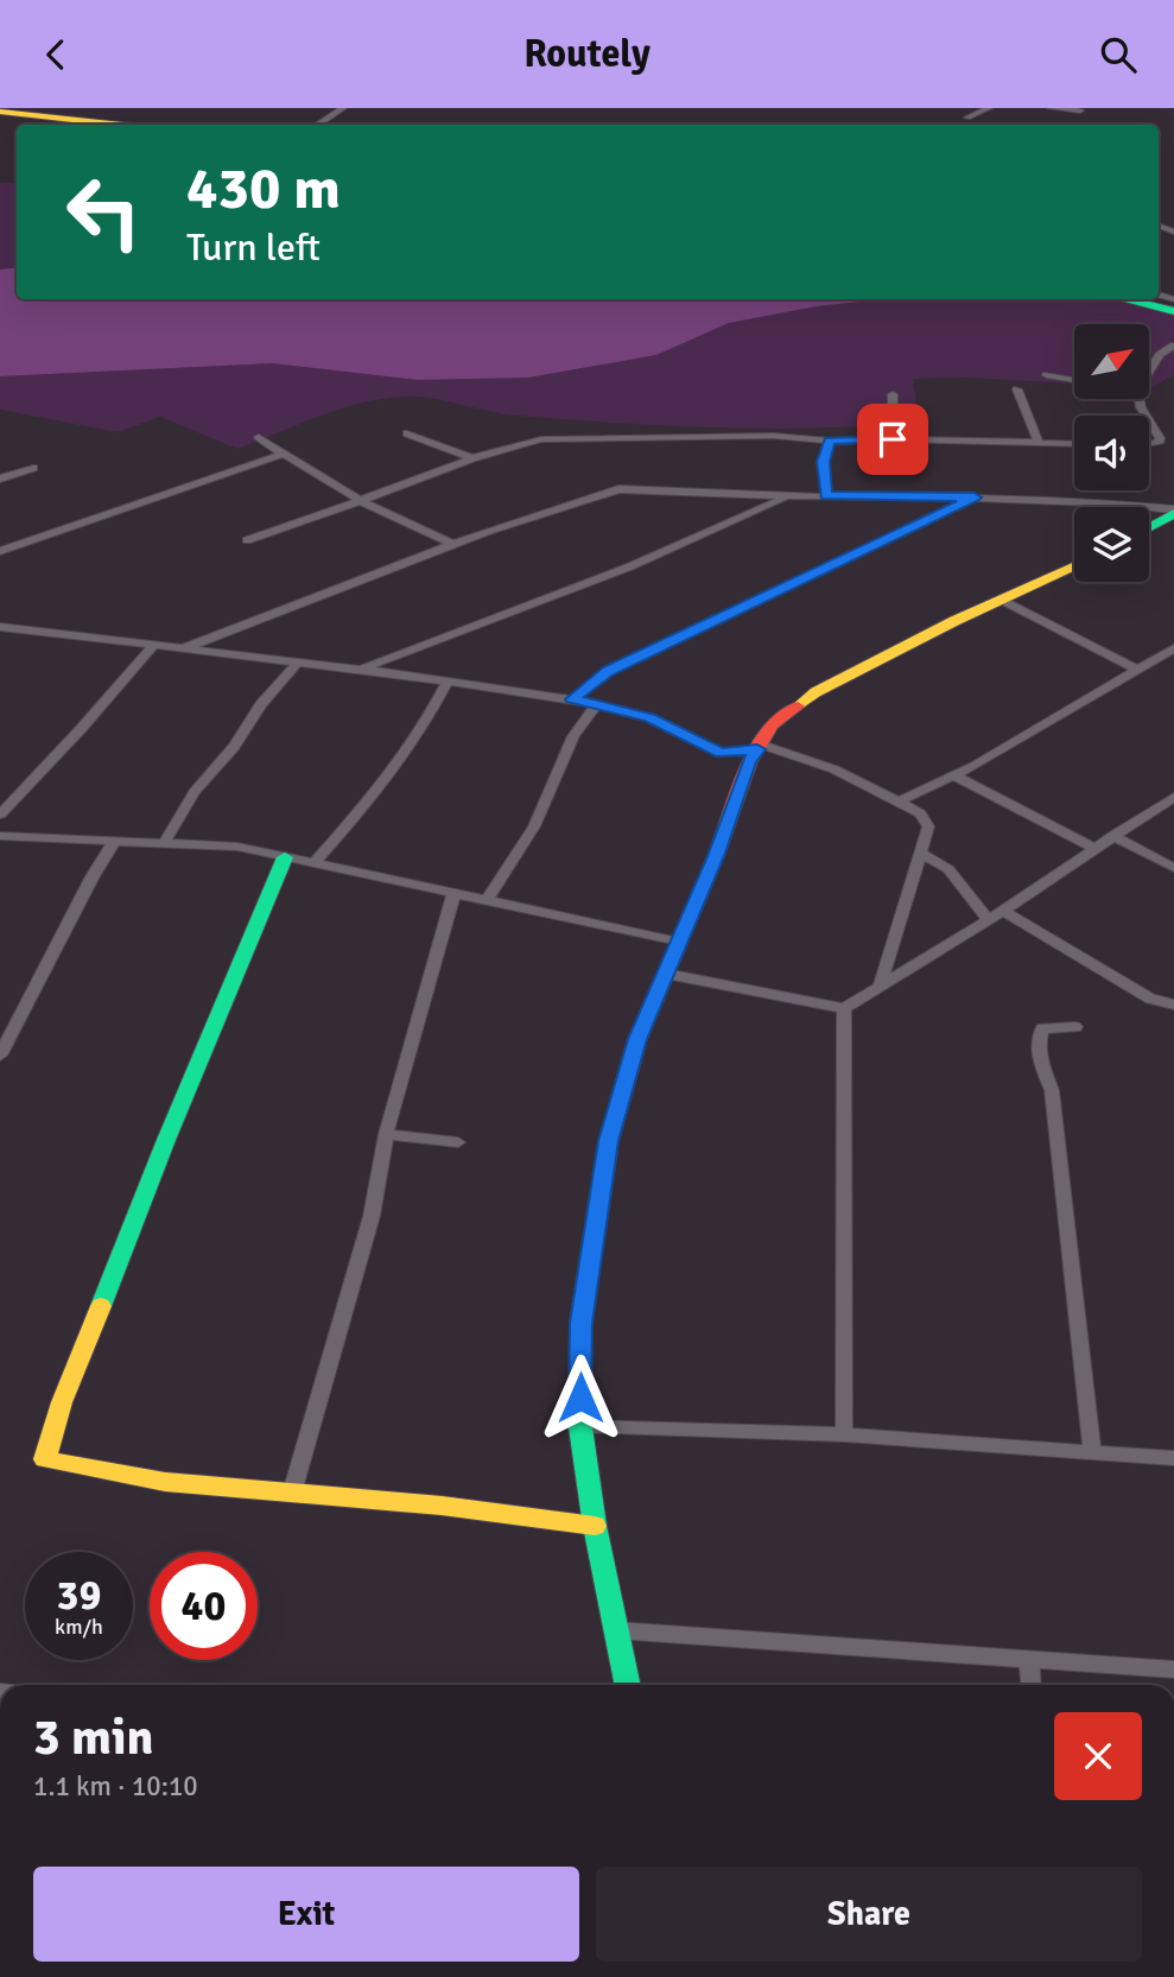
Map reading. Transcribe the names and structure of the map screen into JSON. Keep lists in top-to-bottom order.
{
  "north": "top right",
  "page": {
    "header": "Routely",
    "turn": ["430 m", "Turn left"],
    "speed": "39 km/h",
    "limit": "40",
    "heading": ["3 min", "1.1 km · 10:10"],
    "buttons": ["Exit", "Share"]
  }
}
